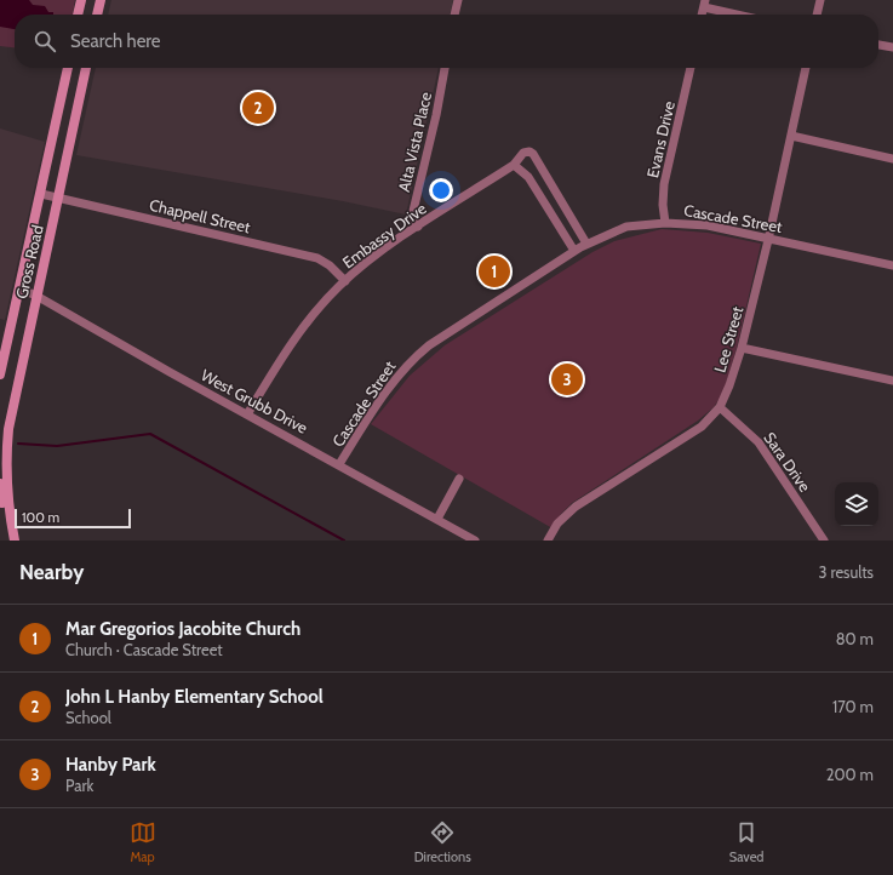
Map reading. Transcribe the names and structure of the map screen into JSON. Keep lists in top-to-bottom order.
{
  "streets": {
    "main road": ["Gross Road"],
    "street": [
      "Evans Drive",
      "Alta Vista Place",
      "Chappell Street",
      "Cascade Street",
      "Embassy Drive",
      "Lee Street",
      "West Grubb Drive",
      "Sara Drive"
    ]
  },
  "crossings": [
    ["Evans Drive", "Cascade Street"],
    ["Alta Vista Place", "Embassy Drive"],
    ["Chappell Street", "Embassy Drive"],
    ["Chappell Street", "Gross Road"],
    ["Cascade Street", "Embassy Drive"],
    ["Cascade Street", "Lee Street"],
    ["Cascade Street", "West Grubb Drive"],
    ["Embassy Drive", "West Grubb Drive"],
    ["Gross Road", "West Grubb Drive"],
    ["Lee Street", "Sara Drive"]
  ],
  "scale_bar": "100 m",
  "page": {
    "search": "Search here",
    "pins": ["2", "1", "3"],
    "scale": "100 m",
    "heading": ["Nearby", "3 results"],
    "list": [
      {
        "mark": "1",
        "name": "Mar Gregorios Jacobite Church",
        "note": "Church · Cascade Street",
        "value": "80 m"
      },
      {
        "mark": "2",
        "name": "John L Hanby Elementary School",
        "note": "School",
        "value": "170 m"
      },
      {
        "mark": "3",
        "name": "Hanby Park",
        "note": "Park",
        "value": "200 m"
      }
    ],
    "nav": ["Map", "Directions", "Saved"]
  }
}
